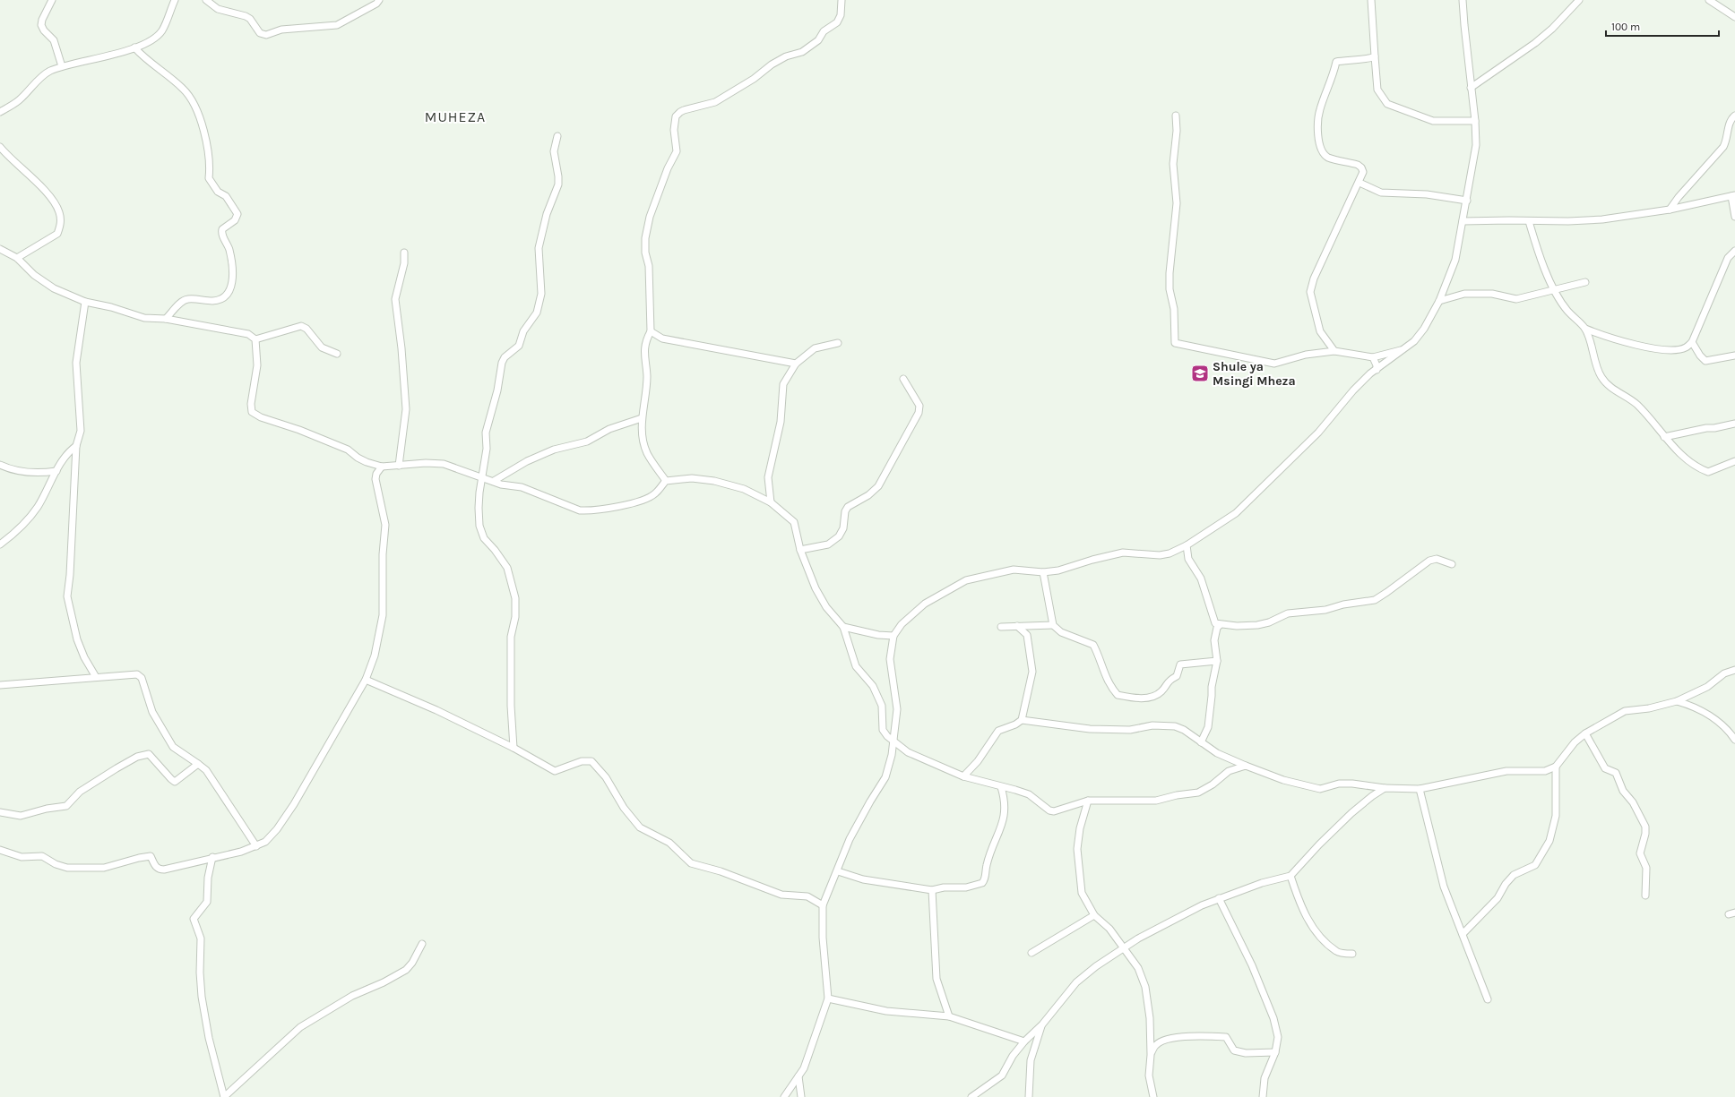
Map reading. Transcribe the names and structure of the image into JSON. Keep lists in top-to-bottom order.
{
  "districts": ["MUHEZA"],
  "places": {
    "school or university": ["Shule ya Msingi Mheza"]
  },
  "scale_bar": "100 m"
}
